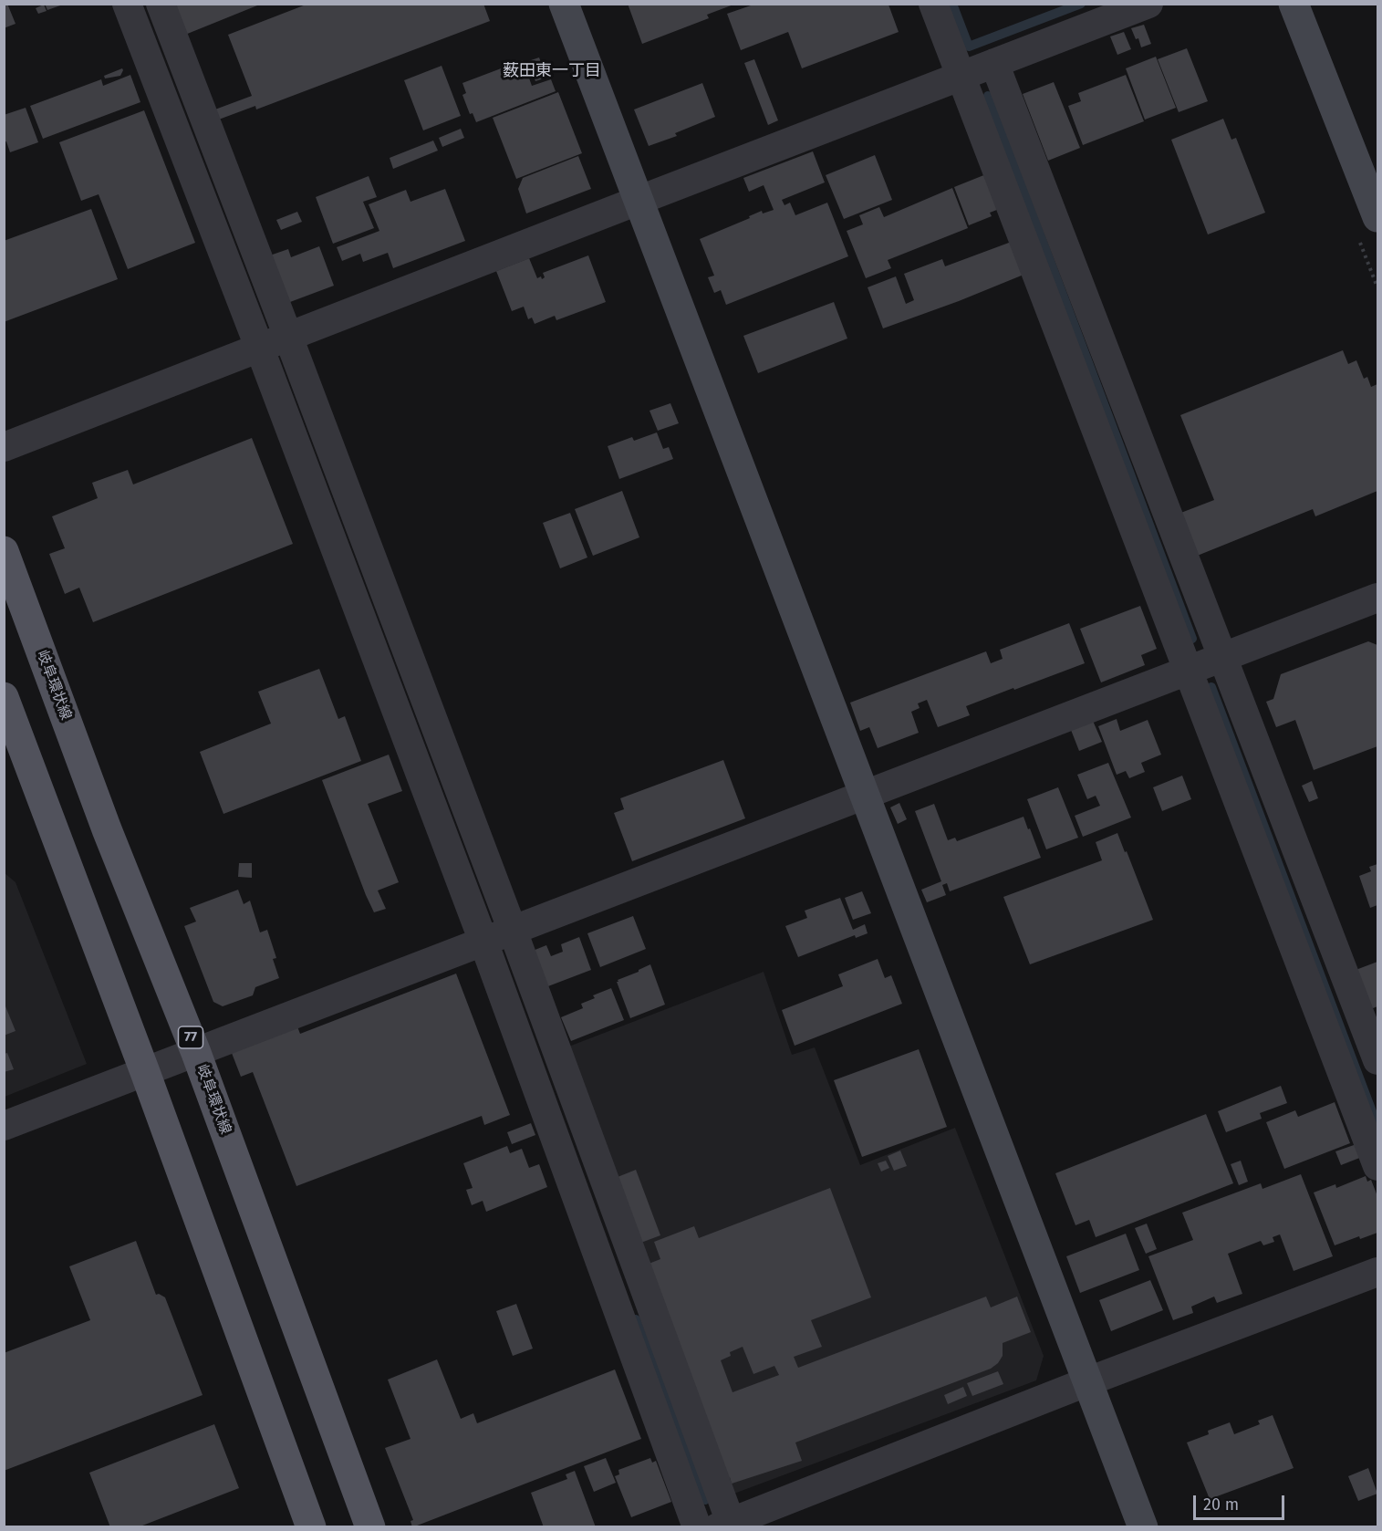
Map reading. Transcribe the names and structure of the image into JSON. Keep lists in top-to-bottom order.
{
  "streets": {
    "main road": ["岐阜環状線", "77"]
  },
  "districts": ["薮田東一丁目"],
  "scale_bar": "20 m"
}
